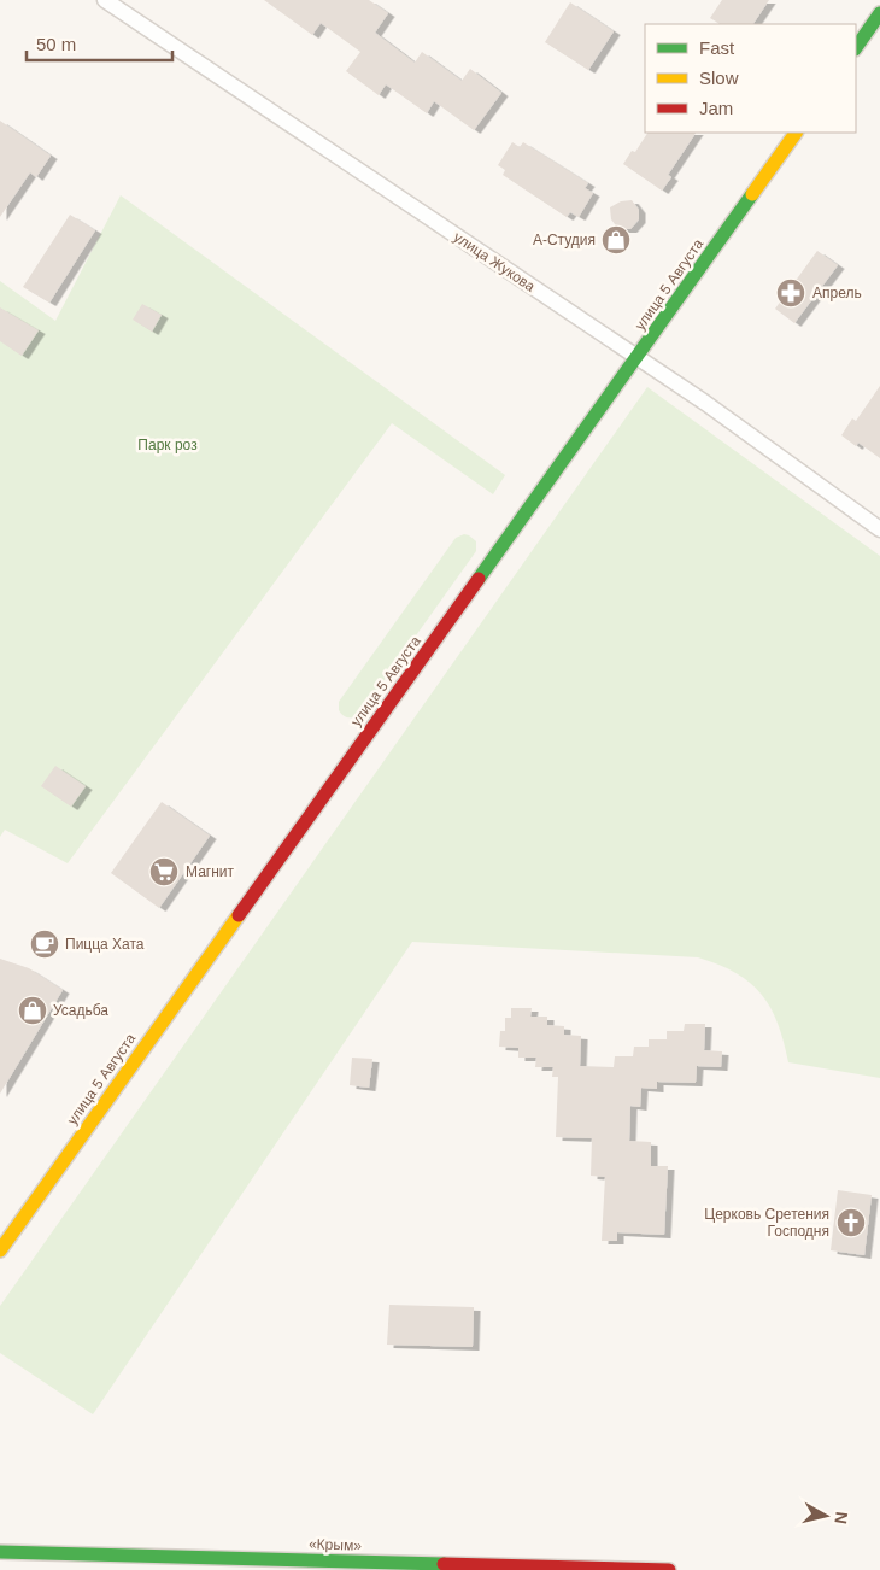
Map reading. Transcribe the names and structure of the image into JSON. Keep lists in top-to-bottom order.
{
  "streets": {
    "main road": ["улица 5 Августа", "«Крым»"],
    "street": ["улица Жукова"]
  },
  "crossings": [
    ["улица Жукова", "улица 5 Августа"]
  ],
  "parks": ["Парк роз"],
  "places": {
    "shop": ["А-Студия", "Усадьба"],
    "pharmacy": ["Апрель"],
    "supermarket": ["Магнит"],
    "cafe": ["Пицца Хата"],
    "church": ["Церковь Сретения Господня"]
  },
  "legend": ["Fast", "Slow", "Jam"],
  "scale_bar": "50 m",
  "north": "right"
}
